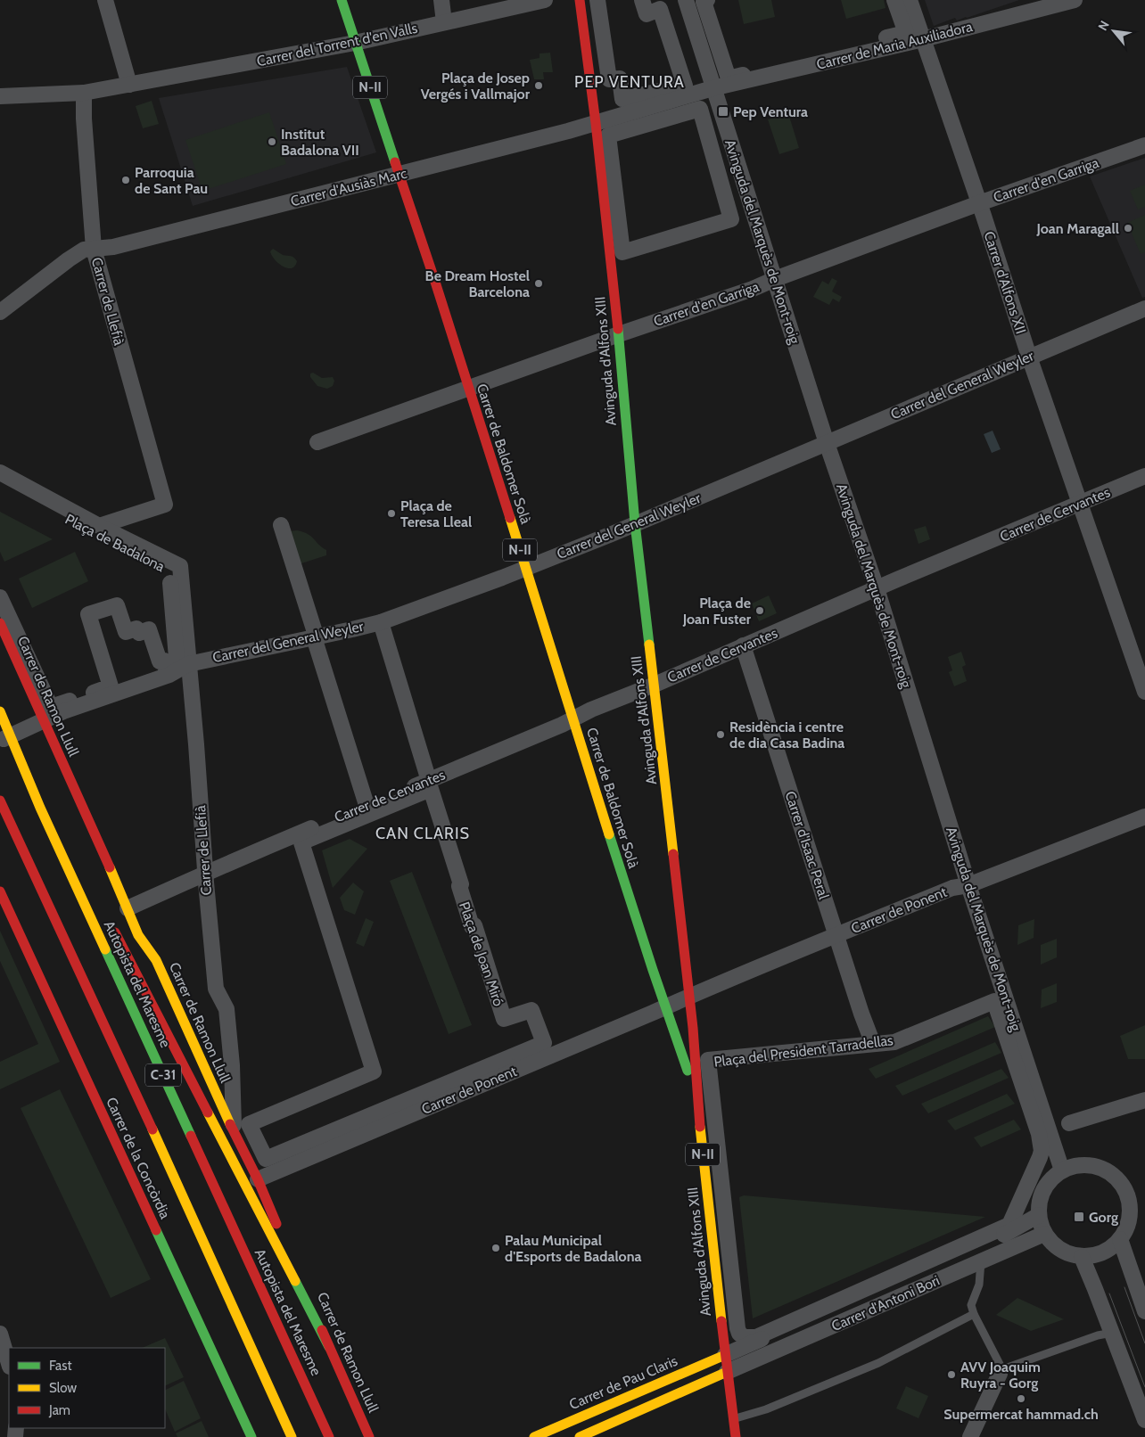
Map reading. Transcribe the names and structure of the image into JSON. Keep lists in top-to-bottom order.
{
  "streets": {
    "main road": [
      "N-II",
      "Avinguda d'Alfons XIII",
      "Carrer de Baldomer Solà",
      "Carrer de Ramon Llull",
      "Autopista del Maresme",
      "C-31",
      "Carrer de la Concòrdia",
      "Carrer de Pau Claris"
    ],
    "street": [
      "Carrer del Torrent d'en Valls",
      "Carrer de Maria Auxiliadora",
      "Carrer d'en Garriga",
      "Carrer d'Ausiàs Marc",
      "Avinguda del Marquès de Mont-roig",
      "Carrer d'Alfons XII",
      "Carrer de Llefià",
      "Carrer del General Weyler",
      "Carrer de Cervantes",
      "Plaça de Badalona",
      "Carrer d'Isaac Peral",
      "Carrer de Ponent",
      "Plaça de Joan Miró",
      "Plaça del President Tarradellas",
      "Carrer d'Antoni Bori"
    ]
  },
  "crossings": [
    ["Carrer del Torrent d'en Valls", "Carrer de Llefià"],
    ["Carrer del Torrent d'en Valls", "Carrer de Baldomer Solà"],
    ["Carrer de Maria Auxiliadora", "Carrer d'Ausiàs Marc"],
    ["Carrer de Maria Auxiliadora", "Avinguda del Marquès de Mont-roig"],
    ["Carrer de Maria Auxiliadora", "Carrer d'Alfons XII"],
    ["Carrer d'en Garriga", "Avinguda del Marquès de Mont-roig"],
    ["Carrer d'en Garriga", "Carrer d'Alfons XII"],
    ["Carrer d'en Garriga", "Avinguda d'Alfons XIII"],
    ["Carrer d'en Garriga", "Carrer de Baldomer Solà"],
    ["Carrer d'Ausiàs Marc", "Avinguda del Marquès de Mont-roig"],
    ["Carrer d'Ausiàs Marc", "Carrer de Llefià"],
    ["Carrer d'Ausiàs Marc", "Avinguda d'Alfons XIII"],
    ["Carrer d'Ausiàs Marc", "Carrer de Baldomer Solà"],
    ["Avinguda del Marquès de Mont-roig", "Carrer del General Weyler"],
    ["Avinguda del Marquès de Mont-roig", "Carrer de Cervantes"],
    ["Avinguda del Marquès de Mont-roig", "Carrer de Ponent"],
    ["Avinguda del Marquès de Mont-roig", "Carrer d'Antoni Bori"],
    ["Carrer d'Alfons XII", "Carrer del General Weyler"],
    ["Carrer d'Alfons XII", "Carrer de Cervantes"],
    ["Carrer de Llefià", "Carrer del General Weyler"],
    ["Carrer de Llefià", "Carrer de Cervantes"],
    ["Carrer de Llefià", "Plaça de Badalona"],
    ["Carrer de Llefià", "Carrer de Ramon Llull"],
    ["Avinguda d'Alfons XIII", "Carrer del General Weyler"],
    ["Avinguda d'Alfons XIII", "Carrer de Baldomer Solà"],
    ["Avinguda d'Alfons XIII", "Carrer de Cervantes"],
    ["Avinguda d'Alfons XIII", "Carrer de Ponent"],
    ["Avinguda d'Alfons XIII", "Carrer d'Antoni Bori"],
    ["Avinguda d'Alfons XIII", "Carrer de Pau Claris"],
    ["Carrer del General Weyler", "Carrer de Baldomer Solà"],
    ["Carrer de Baldomer Solà", "Carrer de Cervantes"],
    ["Carrer de Baldomer Solà", "Carrer de Ponent"],
    ["Carrer de Cervantes", "Carrer de Ramon Llull"],
    ["Carrer de Cervantes", "Carrer d'Isaac Peral"],
    ["Carrer de Ramon Llull", "Carrer de Ponent"],
    ["Carrer d'Isaac Peral", "Carrer de Ponent"],
    ["Carrer d'Isaac Peral", "Plaça del President Tarradellas"],
    ["Carrer d'Antoni Bori", "Carrer de Pau Claris"]
  ],
  "districts": ["PEP VENTURA", "CAN CLARIS"],
  "places": {
    "other": [
      "Plaça de Josep Vergés i Vallmajor",
      "Institut Badalona VII",
      "Parroquia de Sant Pau",
      "Joan Maragall",
      "Be Dream Hostel Barcelona",
      "Plaça de Teresa Lleal",
      "Plaça de Joan Fuster",
      "Residència i centre de dia Casa Badina",
      "Palau Municipal d'Esports de Badalona",
      "AVV Joaquim Ruyra - Gorg",
      "Supermercat hammad.ch"
    ],
    "transit": ["Pep Ventura", "Gorg"]
  },
  "legend": ["Fast", "Slow", "Jam"],
  "north": "top left"
}
